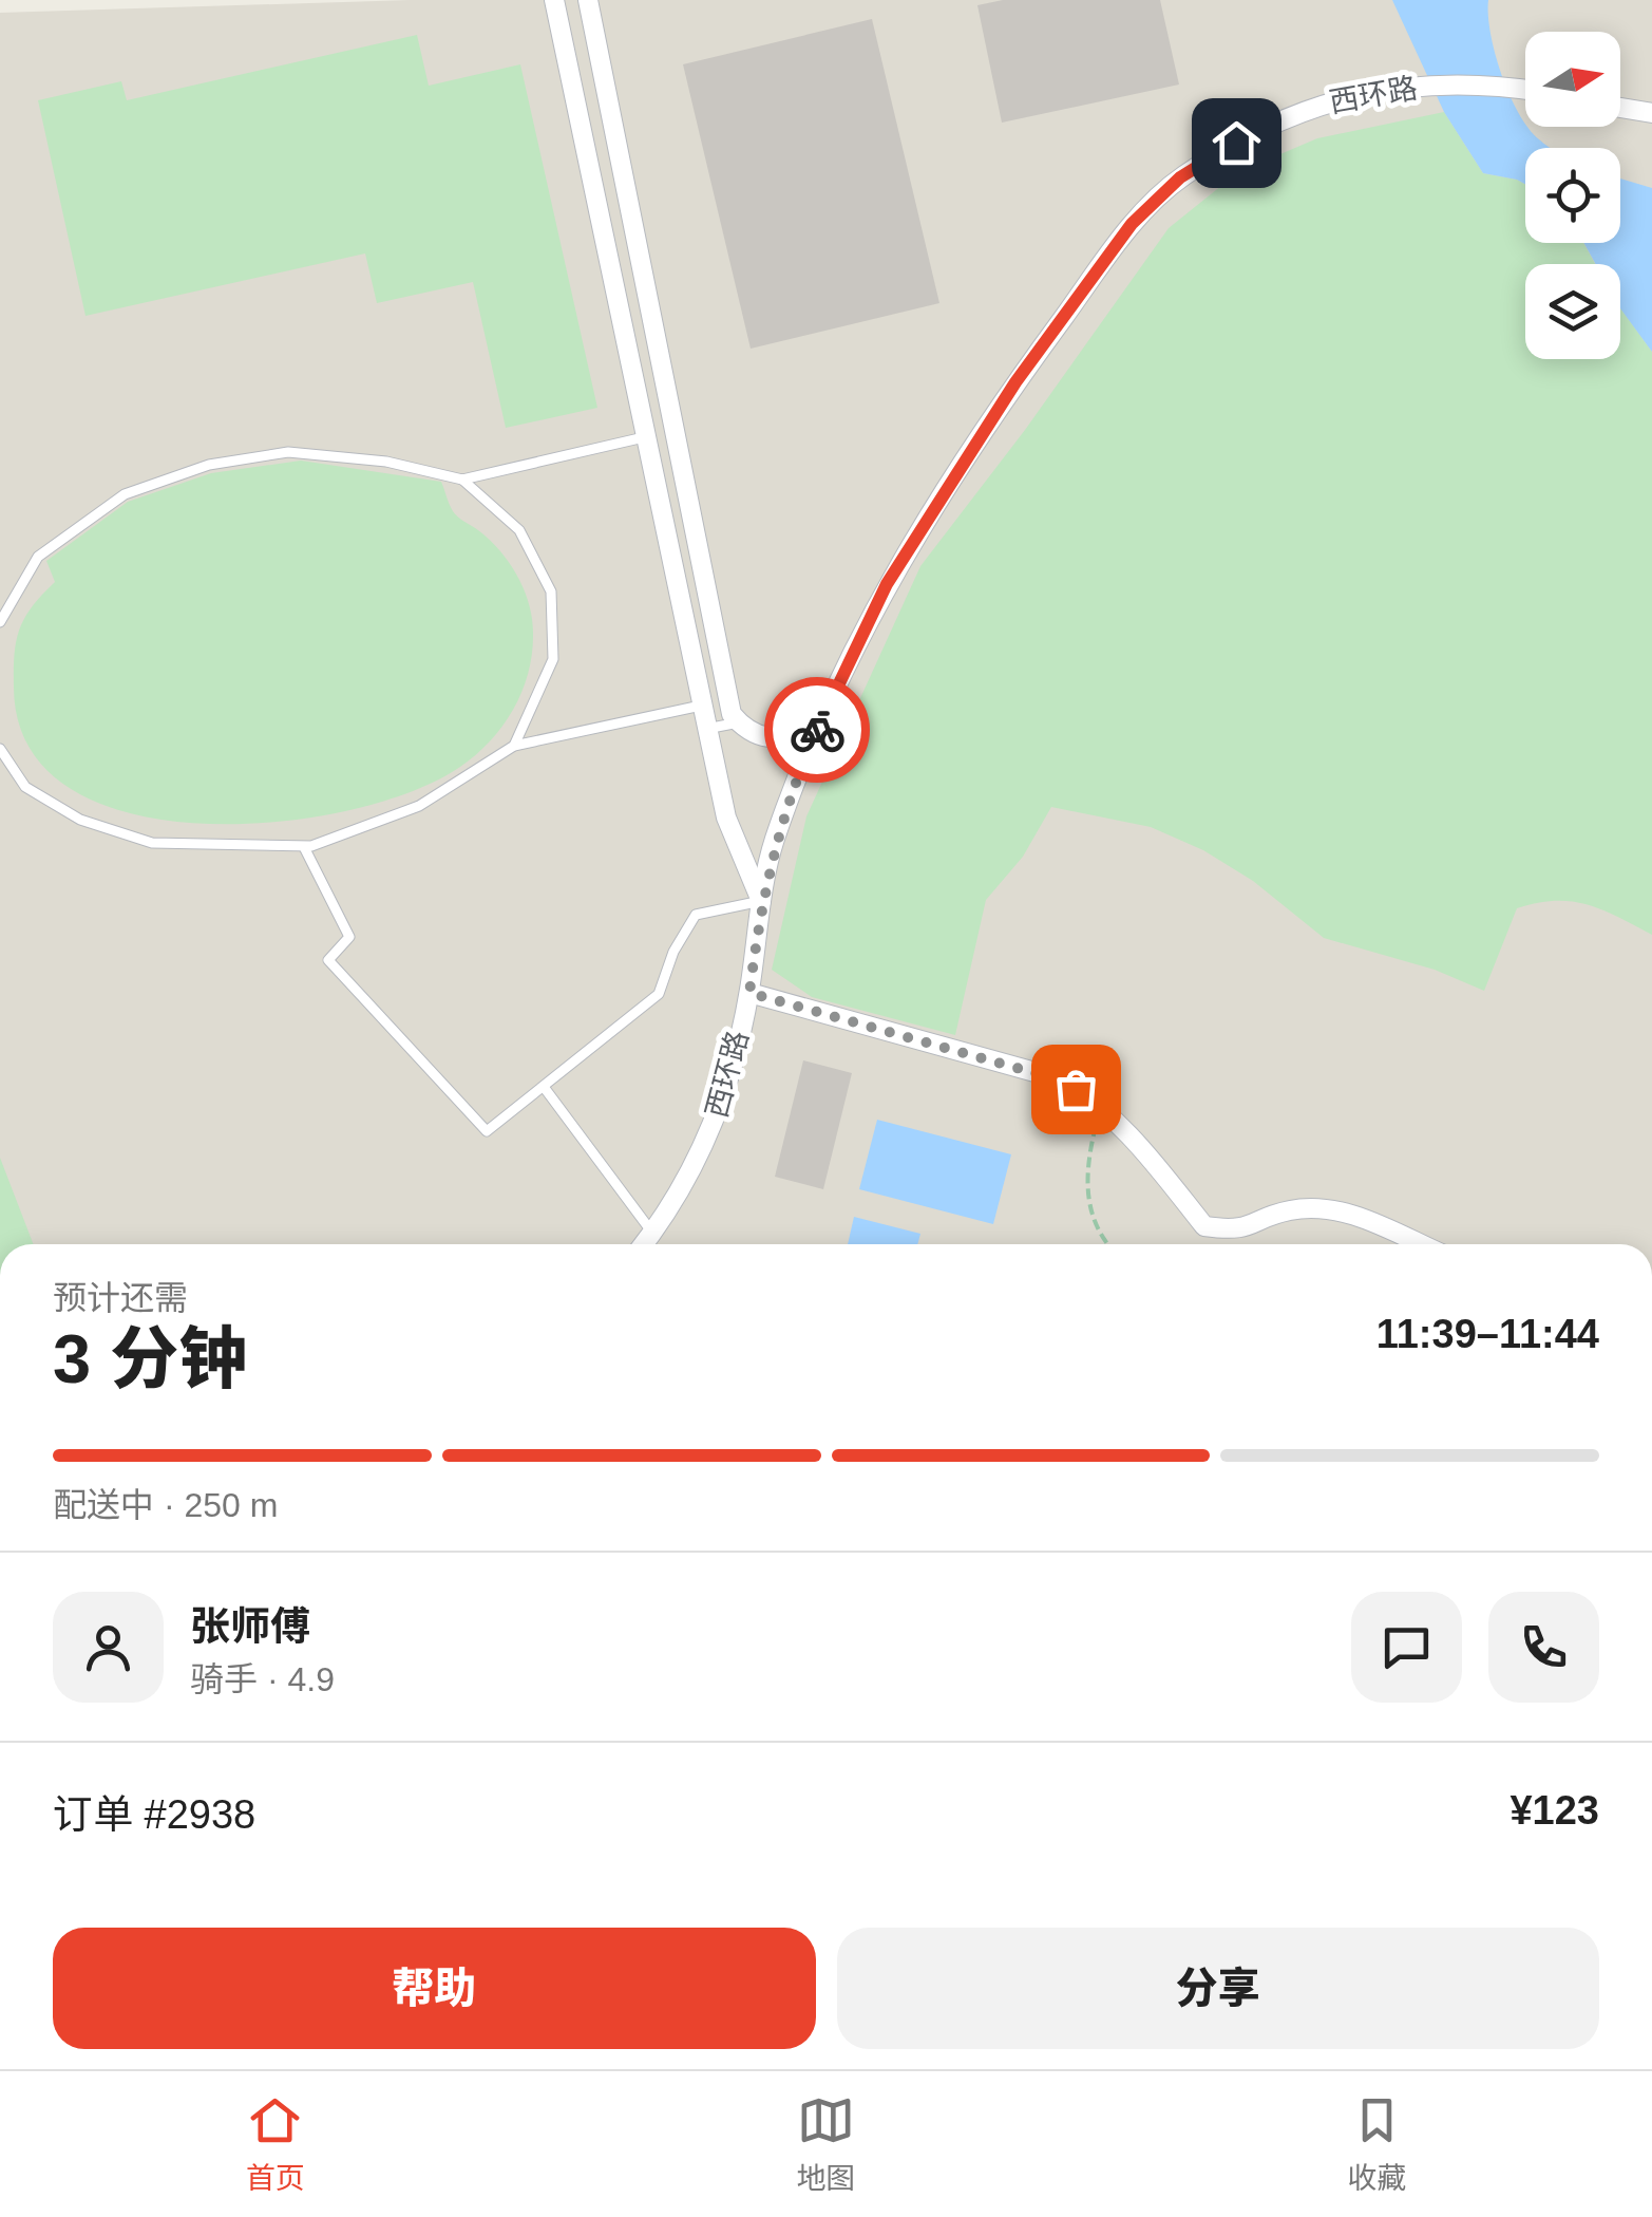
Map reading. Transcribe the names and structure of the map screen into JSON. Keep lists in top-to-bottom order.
{
  "streets": {
    "street": ["西环路"]
  },
  "north": "right",
  "page": {
    "heading": ["3 分钟", "预计还需", "11:39–11:44"],
    "panel": [
      "张师傅",
      "骑手 · 4.9",
      "订单 #2938",
      "¥123"
    ],
    "bar": "配送中 · 250 m",
    "buttons": ["帮助", "分享"],
    "tabs": ["首页", "地图", "收藏"]
  }
}
